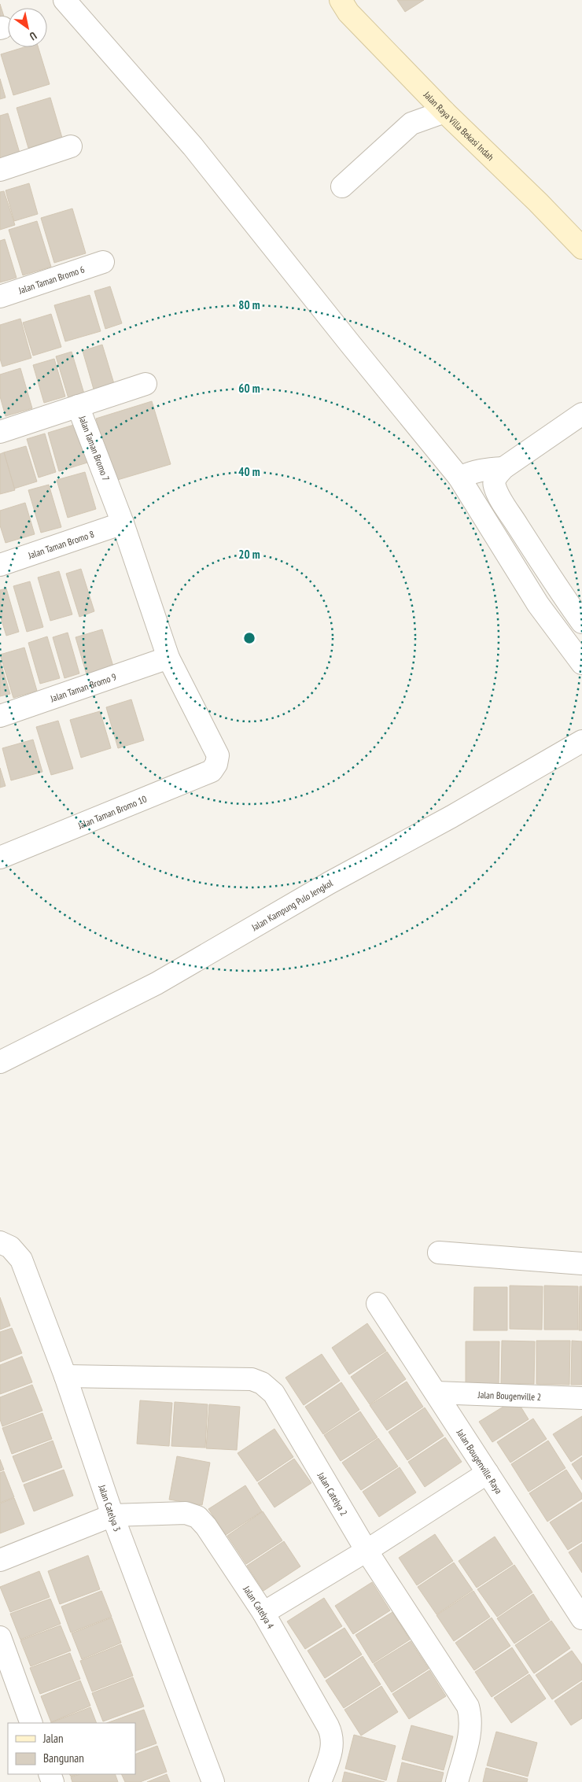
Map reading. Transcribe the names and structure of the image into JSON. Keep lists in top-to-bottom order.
{
  "streets": {
    "main road": ["Jalan Raya Villa Bekasi Indah"],
    "street": [
      "Jalan Taman Bromo 6",
      "Jalan Taman Bromo 7",
      "Jalan Taman Bromo 8",
      "Jalan Taman Bromo 9",
      "Jalan Taman Bromo 10",
      "Jalan Kampung Pulo Jengkol",
      "Jalan Bougenville 2",
      "Jalan Bougenville Raya",
      "Jalan Catelya 2",
      "Jalan Catelya 3",
      "Jalan Catelya 4"
    ]
  },
  "crossings": [
    ["Jalan Taman Bromo 7", "Jalan Taman Bromo 8"],
    ["Jalan Taman Bromo 7", "Jalan Taman Bromo 9"],
    ["Jalan Taman Bromo 7", "Jalan Taman Bromo 10"],
    ["Jalan Bougenville 2", "Jalan Bougenville Raya"],
    ["Jalan Catelya 2", "Jalan Catelya 3"],
    ["Jalan Catelya 3", "Jalan Catelya 4"]
  ],
  "legend": ["Jalan", "Bangunan"],
  "north": "bottom right",
  "rings": [
    "80 m",
    "60 m",
    "40 m",
    "20 m"
  ]
}
